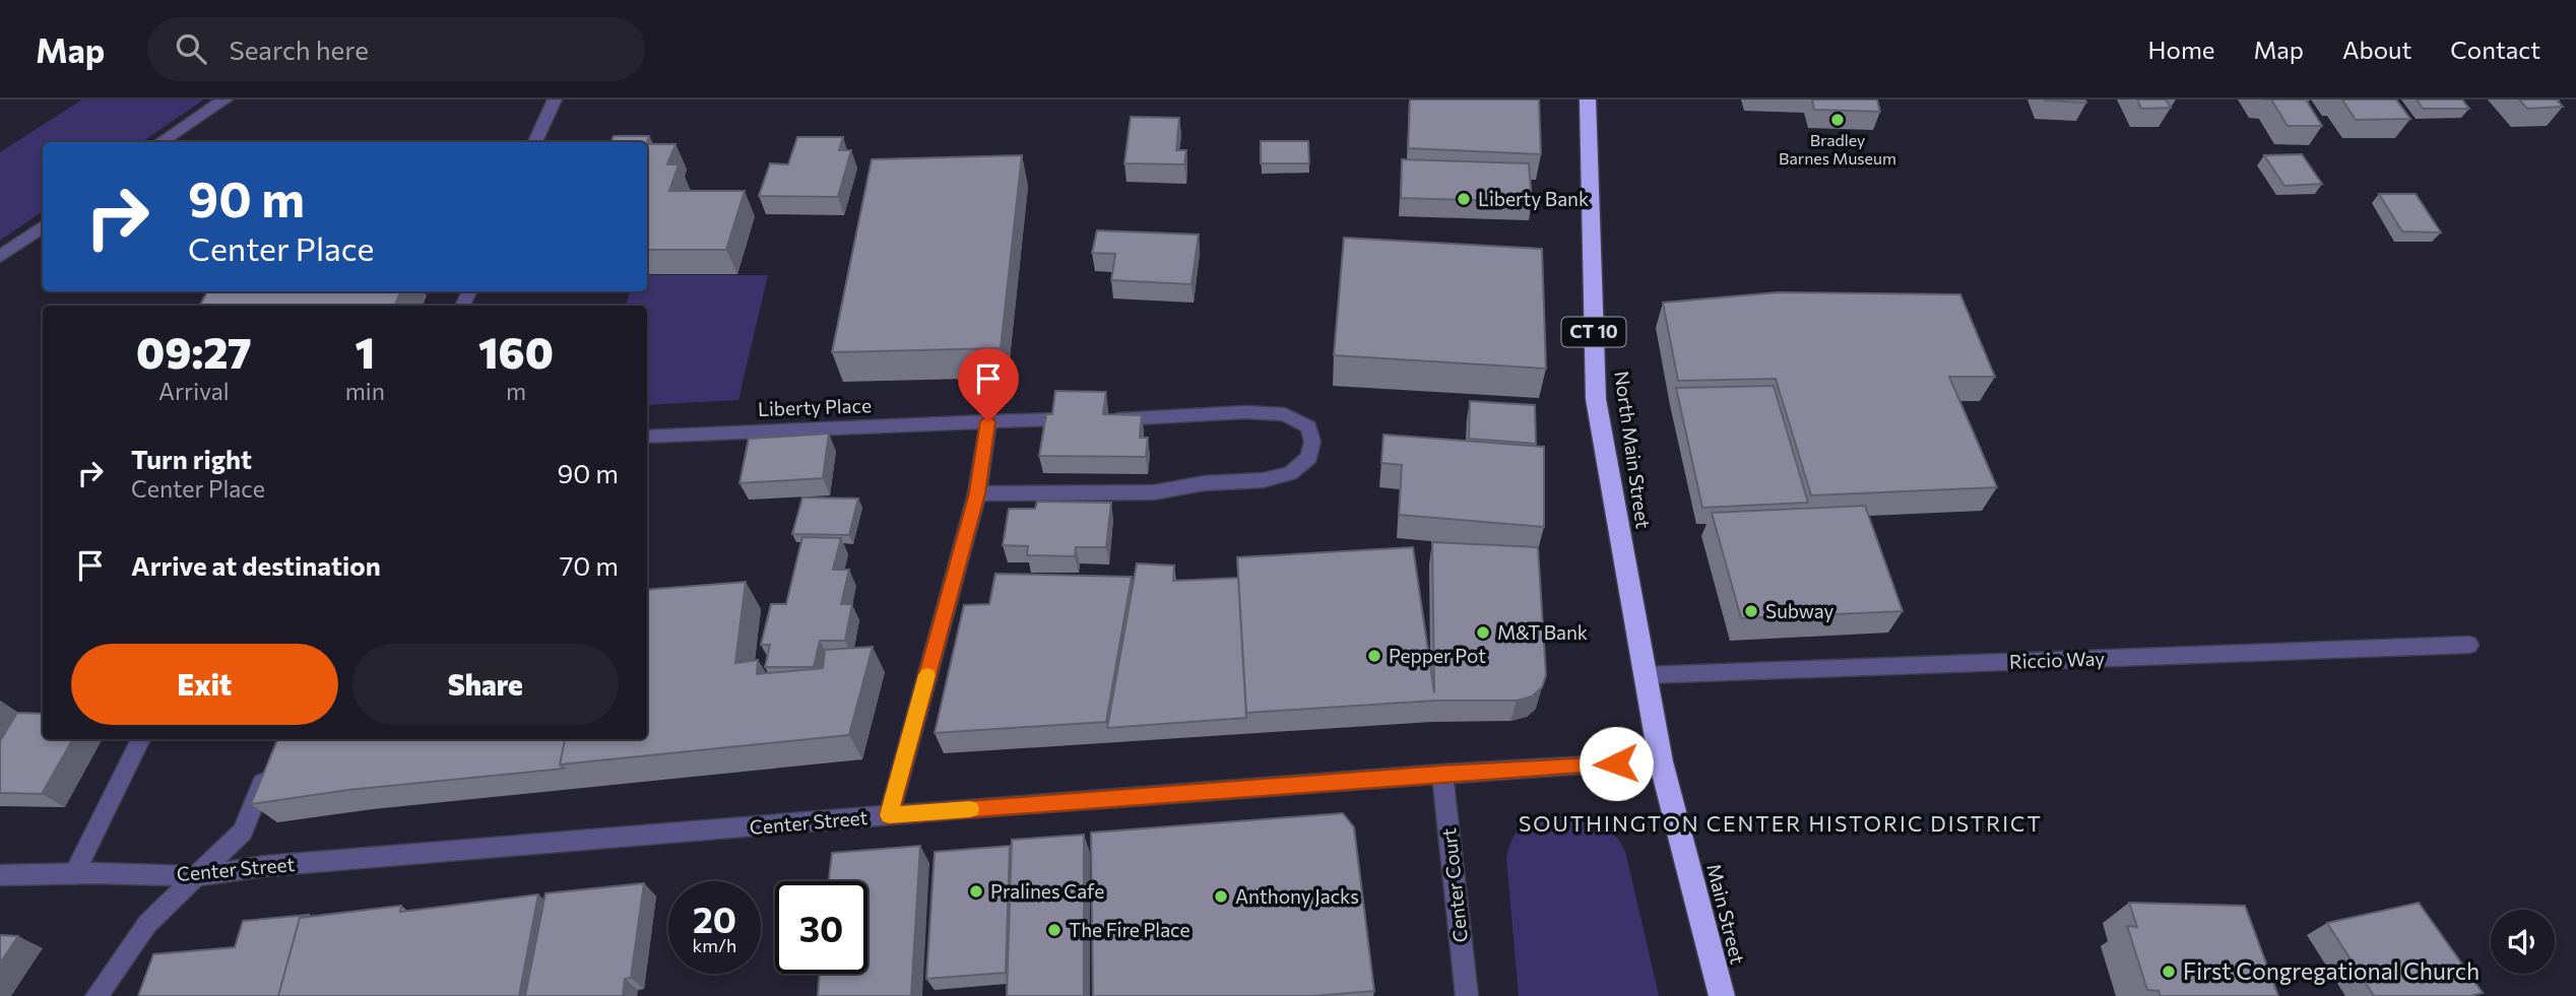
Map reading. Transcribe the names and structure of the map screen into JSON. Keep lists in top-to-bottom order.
{
  "streets": {
    "highway": ["CT 10", "North Main Street", "Main Street"],
    "street": [
      "Liberty Place",
      "Riccio Way",
      "Center Street",
      "Center Court"
    ]
  },
  "crossings": [
    ["North Main Street", "Riccio Way"],
    ["North Main Street", "Center Street"],
    ["North Main Street", "Main Street"],
    ["Center Street", "Center Court"],
    ["Center Street", "Main Street"]
  ],
  "districts": ["SOUTHINGTON CENTER HISTORIC DISTRICT"],
  "places": [
    "Bradley Barnes Museum",
    "Liberty Bank",
    "Subway",
    "M&T Bank",
    "Pepper Pot",
    "Pralines Cafe",
    "Anthony Jacks",
    "The Fire Place",
    "First Congregational Church"
  ],
  "page": {
    "header": "Map",
    "search": "Search here",
    "nav": [
      "Home",
      "Map",
      "About",
      "Contact"
    ],
    "turn": ["90 m", "Center Place"],
    "eta": [
      "09:27",
      "Arrival",
      "1",
      "min",
      "160",
      "m"
    ],
    "list": [
      {
        "name": "Turn right",
        "note": "Center Place",
        "value": "90 m"
      },
      {
        "name": "Arrive at destination",
        "value": "70 m"
      }
    ],
    "buttons": ["Exit", "Share"],
    "speed": "20 km/h",
    "limit": "30"
  }
}
